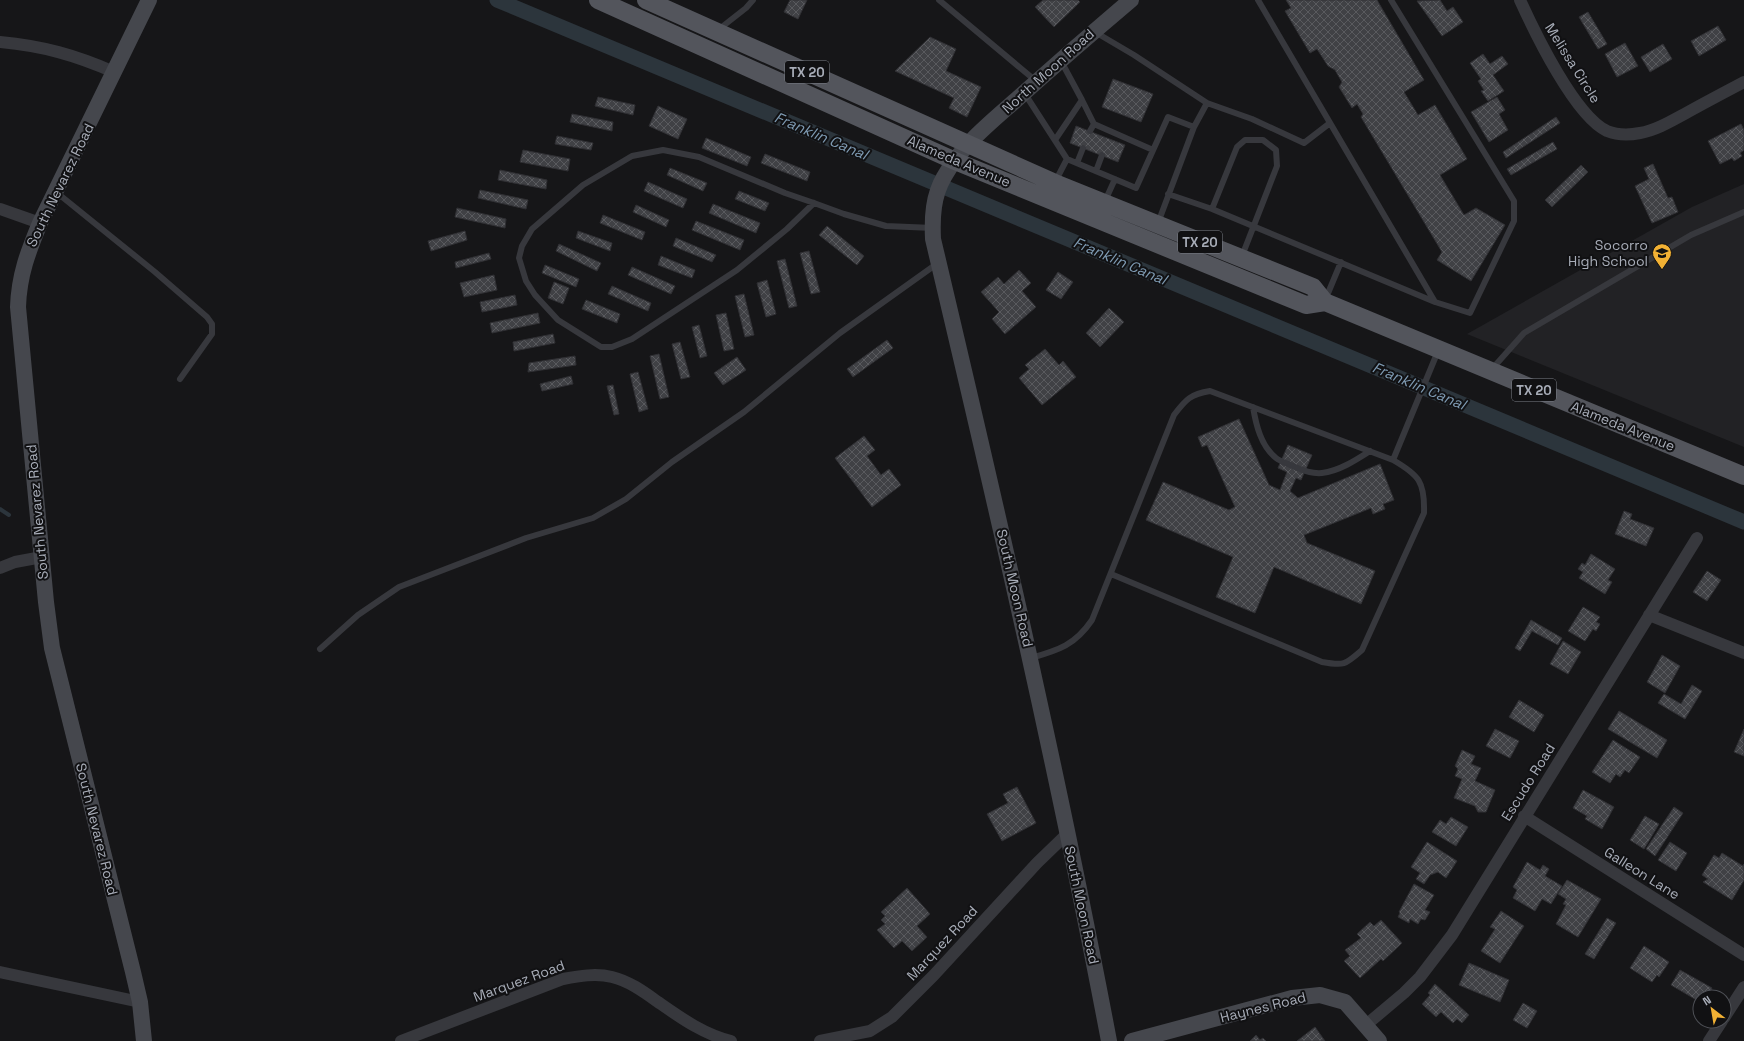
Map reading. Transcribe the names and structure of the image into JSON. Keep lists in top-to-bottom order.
{
  "streets": {
    "main road": ["TX 20", "Alameda Avenue"],
    "street": [
      "Melissa Circle",
      "North Moon Road",
      "South Nevarez Road",
      "South Moon Road",
      "Escudo Road",
      "Galleon Lane",
      "Marquez Road",
      "Haynes Road"
    ]
  },
  "crossings": [
    ["North Moon Road", "Alameda Avenue"],
    ["North Moon Road", "South Moon Road"],
    ["Alameda Avenue", "South Moon Road"],
    ["South Moon Road", "Marquez Road"],
    ["Escudo Road", "Galleon Lane"],
    ["Escudo Road", "Haynes Road"]
  ],
  "water": ["Franklin Canal"],
  "places": {
    "school or university": ["Socorro High School"]
  },
  "north": "top left"
}
